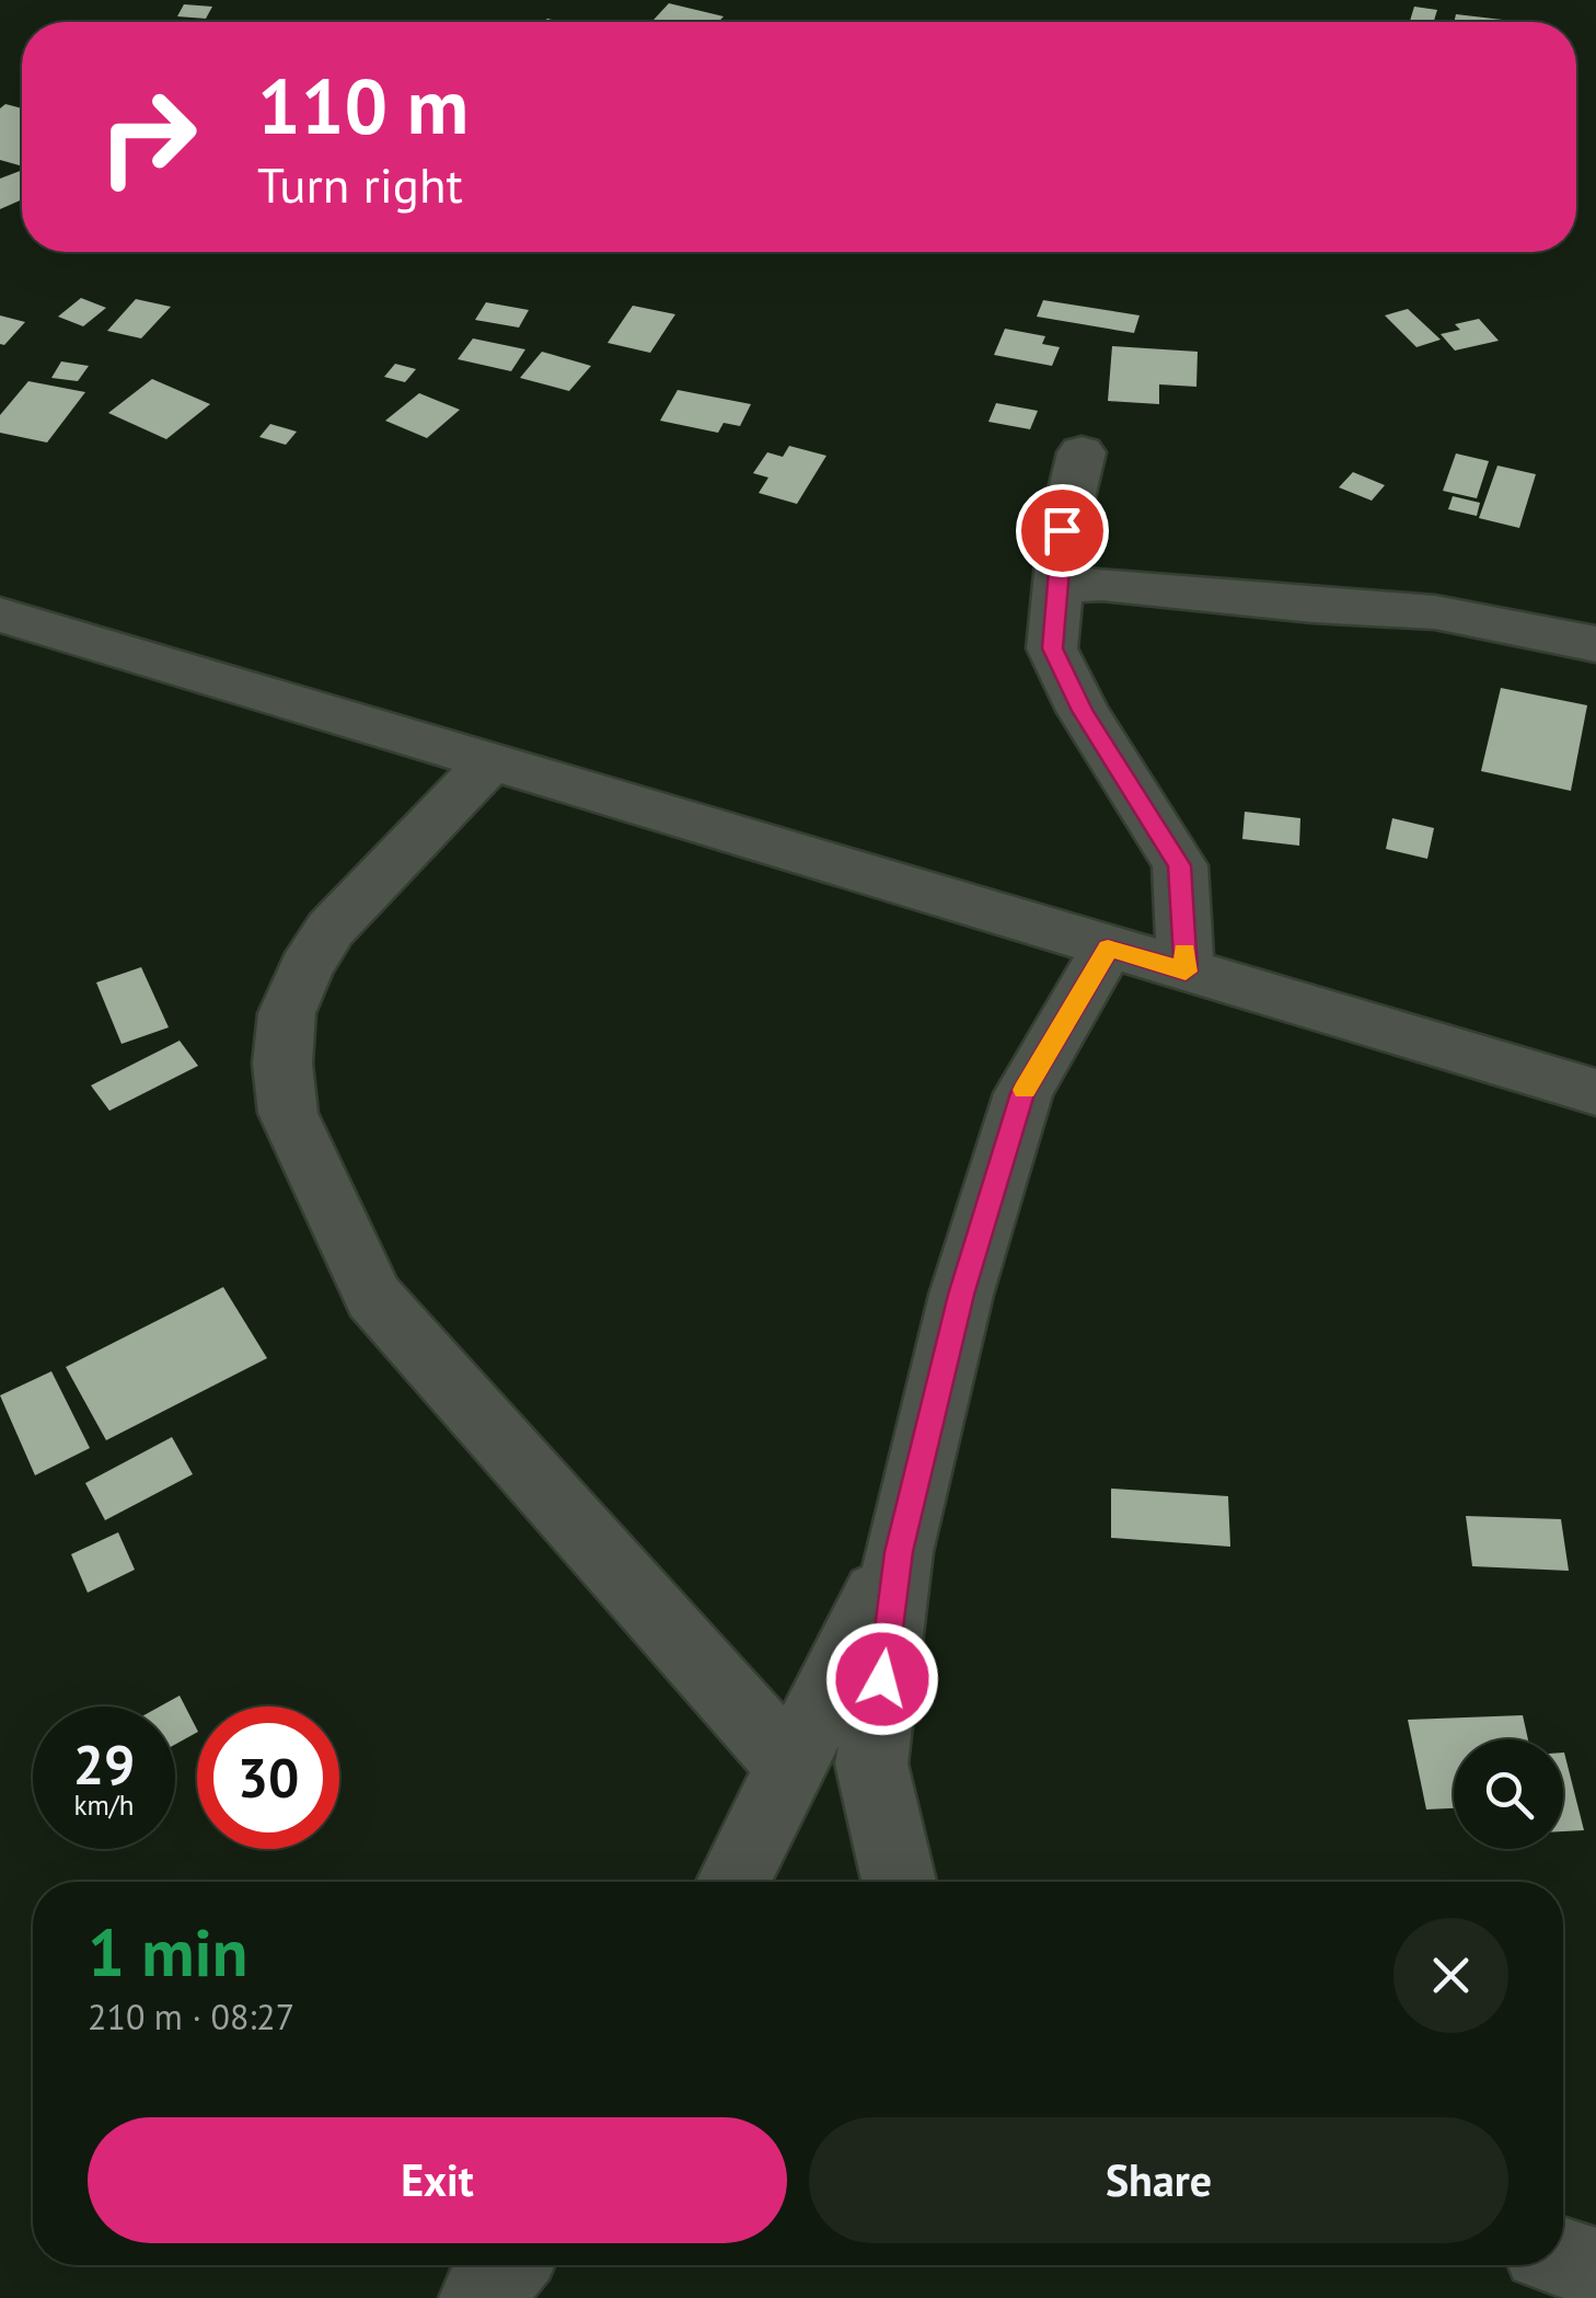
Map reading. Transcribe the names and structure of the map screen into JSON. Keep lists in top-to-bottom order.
{
  "page": {
    "turn": ["110 m", "Turn right"],
    "speed": "29 km/h",
    "limit": "30",
    "heading": ["1 min", "210 m · 08:27"],
    "buttons": ["Exit", "Share"]
  }
}
